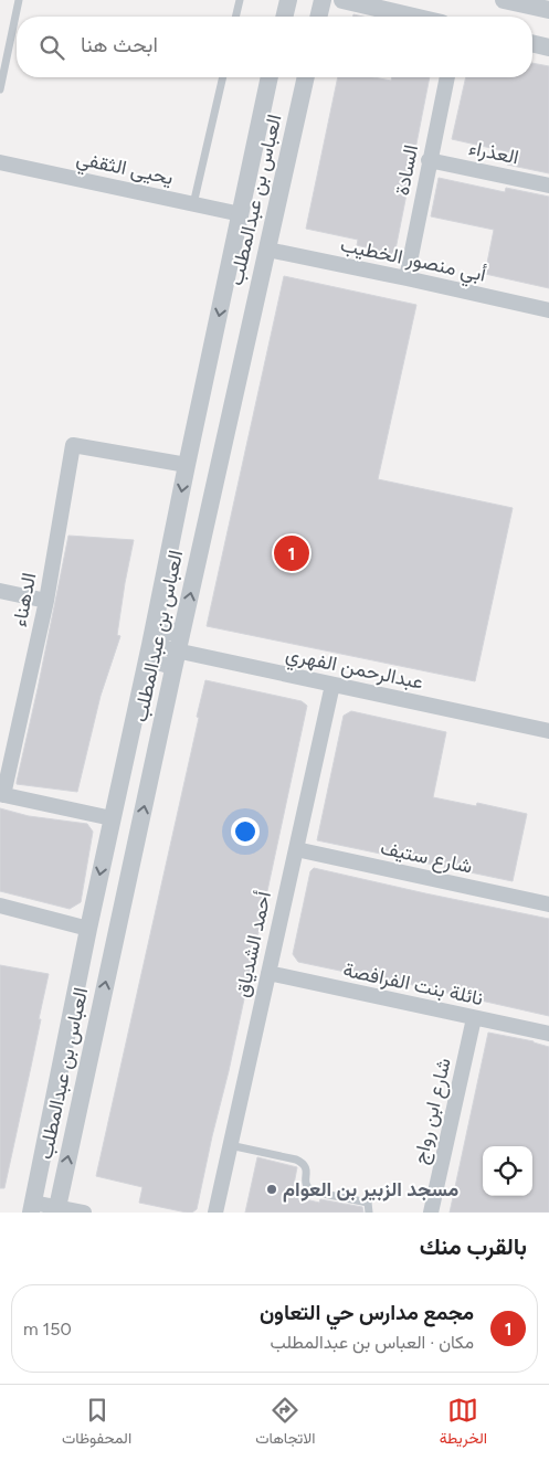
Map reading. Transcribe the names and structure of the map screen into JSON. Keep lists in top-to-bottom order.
{
  "streets": {
    "street": [
      "العذراء",
      "يحيى الثقفي",
      "السادة",
      "العباس بن عبدالمطلب",
      "أبي منصور الخطيب",
      "الدهناء",
      "عبدالرحمن الفهري",
      "شارع ستيف",
      "أحمد الشدياق",
      "نائلة بنت الفرافصة",
      "شارع ابن رواج"
    ]
  },
  "crossings": [
    ["العذراء", "السادة"],
    ["يحيى الثقفي", "العباس بن عبدالمطلب"],
    ["السادة", "أبي منصور الخطيب"],
    ["العباس بن عبدالمطلب", "أبي منصور الخطيب"],
    ["العباس بن عبدالمطلب", "الدهناء"],
    ["العباس بن عبدالمطلب", "عبدالرحمن الفهري"],
    ["عبدالرحمن الفهري", "أحمد الشدياق"],
    ["شارع ستيف", "أحمد الشدياق"],
    ["أحمد الشدياق", "نائلة بنت الفرافصة"],
    ["نائلة بنت الفرافصة", "شارع ابن رواج"]
  ],
  "places": ["مسجد الزبير بن العوام"],
  "page": {
    "search": "ابحث هنا",
    "pins": "1",
    "heading": "بالقرب منك",
    "list": [
      {
        "mark": "1",
        "name": "مجمع مدارس حي التعاون",
        "note": "مكان · العباس بن عبدالمطلب",
        "value": "150 m"
      }
    ],
    "nav": ["الخريطة", "الاتجاهات", "المحفوظات"]
  }
}
